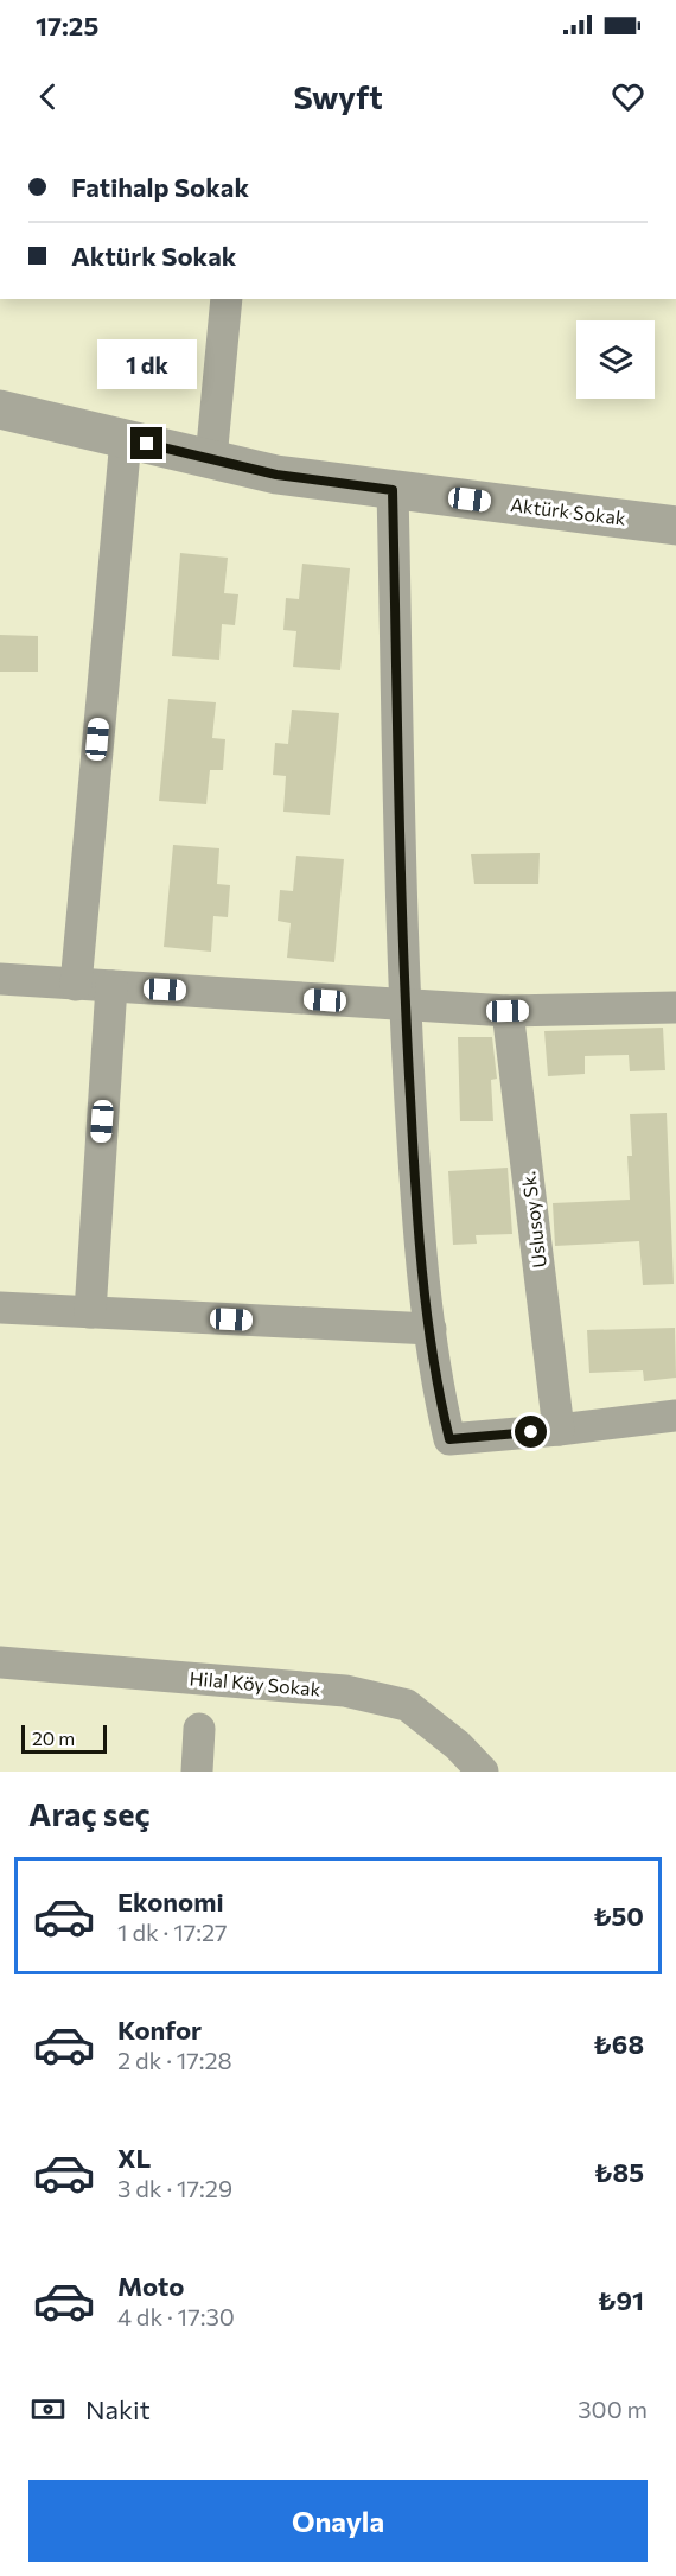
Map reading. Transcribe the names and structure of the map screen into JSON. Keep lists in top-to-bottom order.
{
  "streets": {
    "street": ["Aktürk Sokak", "Uslusoy Sk.", "Hilal Köy Sokak"]
  },
  "scale_bar": "20 m",
  "page": {
    "status": "17:25",
    "header": "Swyft",
    "banner": ["Fatihalp Sokak", "Aktürk Sokak"],
    "bubble": "1 dk",
    "scale": "20 m",
    "heading": "Araç seç",
    "list": [
      {
        "name": "Ekonomi",
        "note": "1 dk · 17:27",
        "value": "₺50"
      },
      {
        "name": "Konfor",
        "note": "2 dk · 17:28",
        "value": "₺68"
      },
      {
        "name": "XL",
        "note": "3 dk · 17:29",
        "value": "₺85"
      },
      {
        "name": "Moto",
        "note": "4 dk · 17:30",
        "value": "₺91"
      }
    ],
    "pay": ["Nakit", "300 m"],
    "buttons": "Onayla"
  }
}
